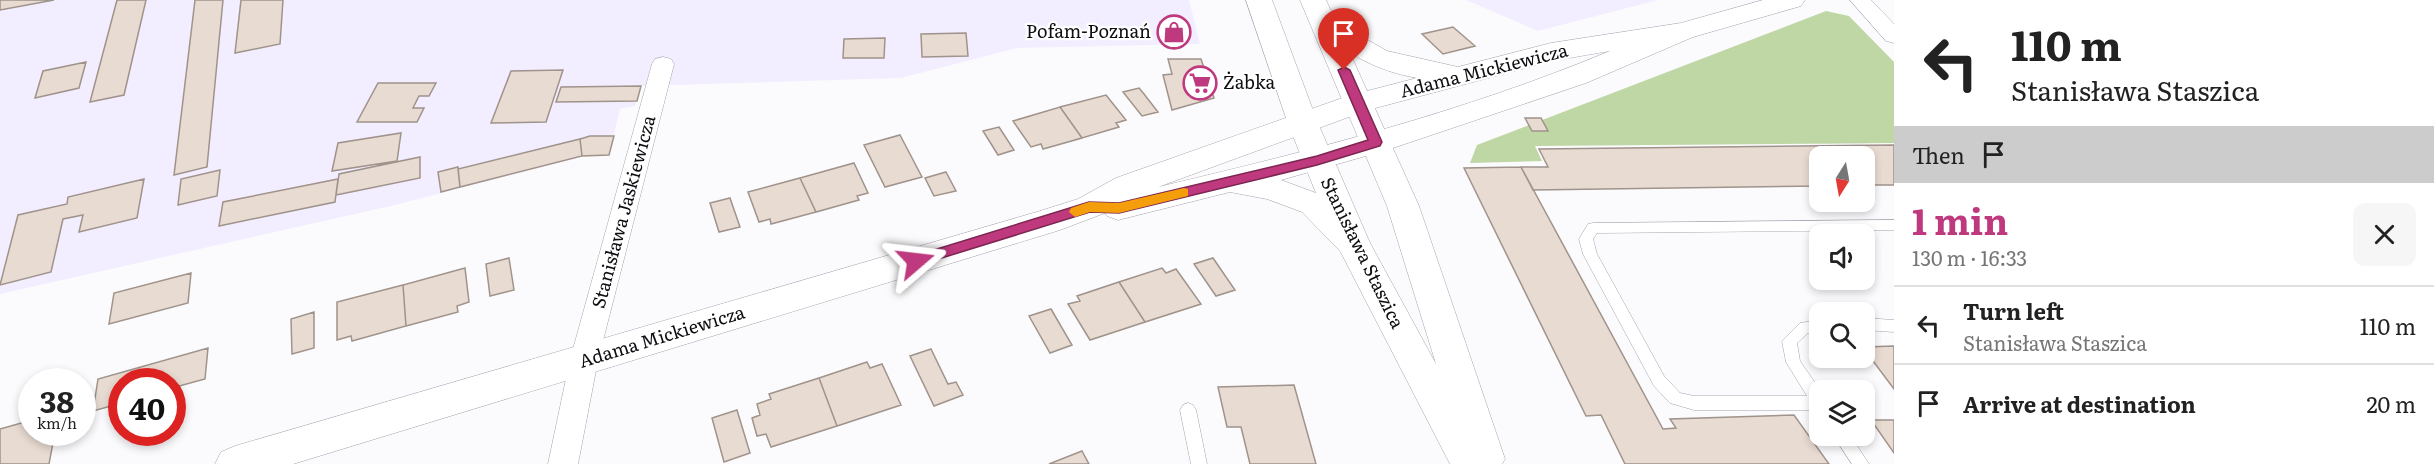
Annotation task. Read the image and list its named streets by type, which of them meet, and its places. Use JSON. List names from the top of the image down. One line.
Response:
{"streets":{"street":["Adama Mickiewicza","Stanisława Jaskiewicza","Stanisława Staszica"]},"crossings":[["Adama Mickiewicza","Stanisława Jaskiewicza"],["Adama Mickiewicza","Stanisława Staszica"]],"places":{"shop":["Pofam-Poznań"],"supermarket":["Żabka"]},"north":"bottom","page":{"turn":["110 m","Stanisława Staszica"],"then":"Then","heading":["1 min","130 m · 16:33"],"list":[{"name":"Turn left","note":"Stanisława Staszica","value":"110 m"},{"name":"Arrive at destination","value":"20 m"}],"speed":"38 km/h","limit":"40"}}
